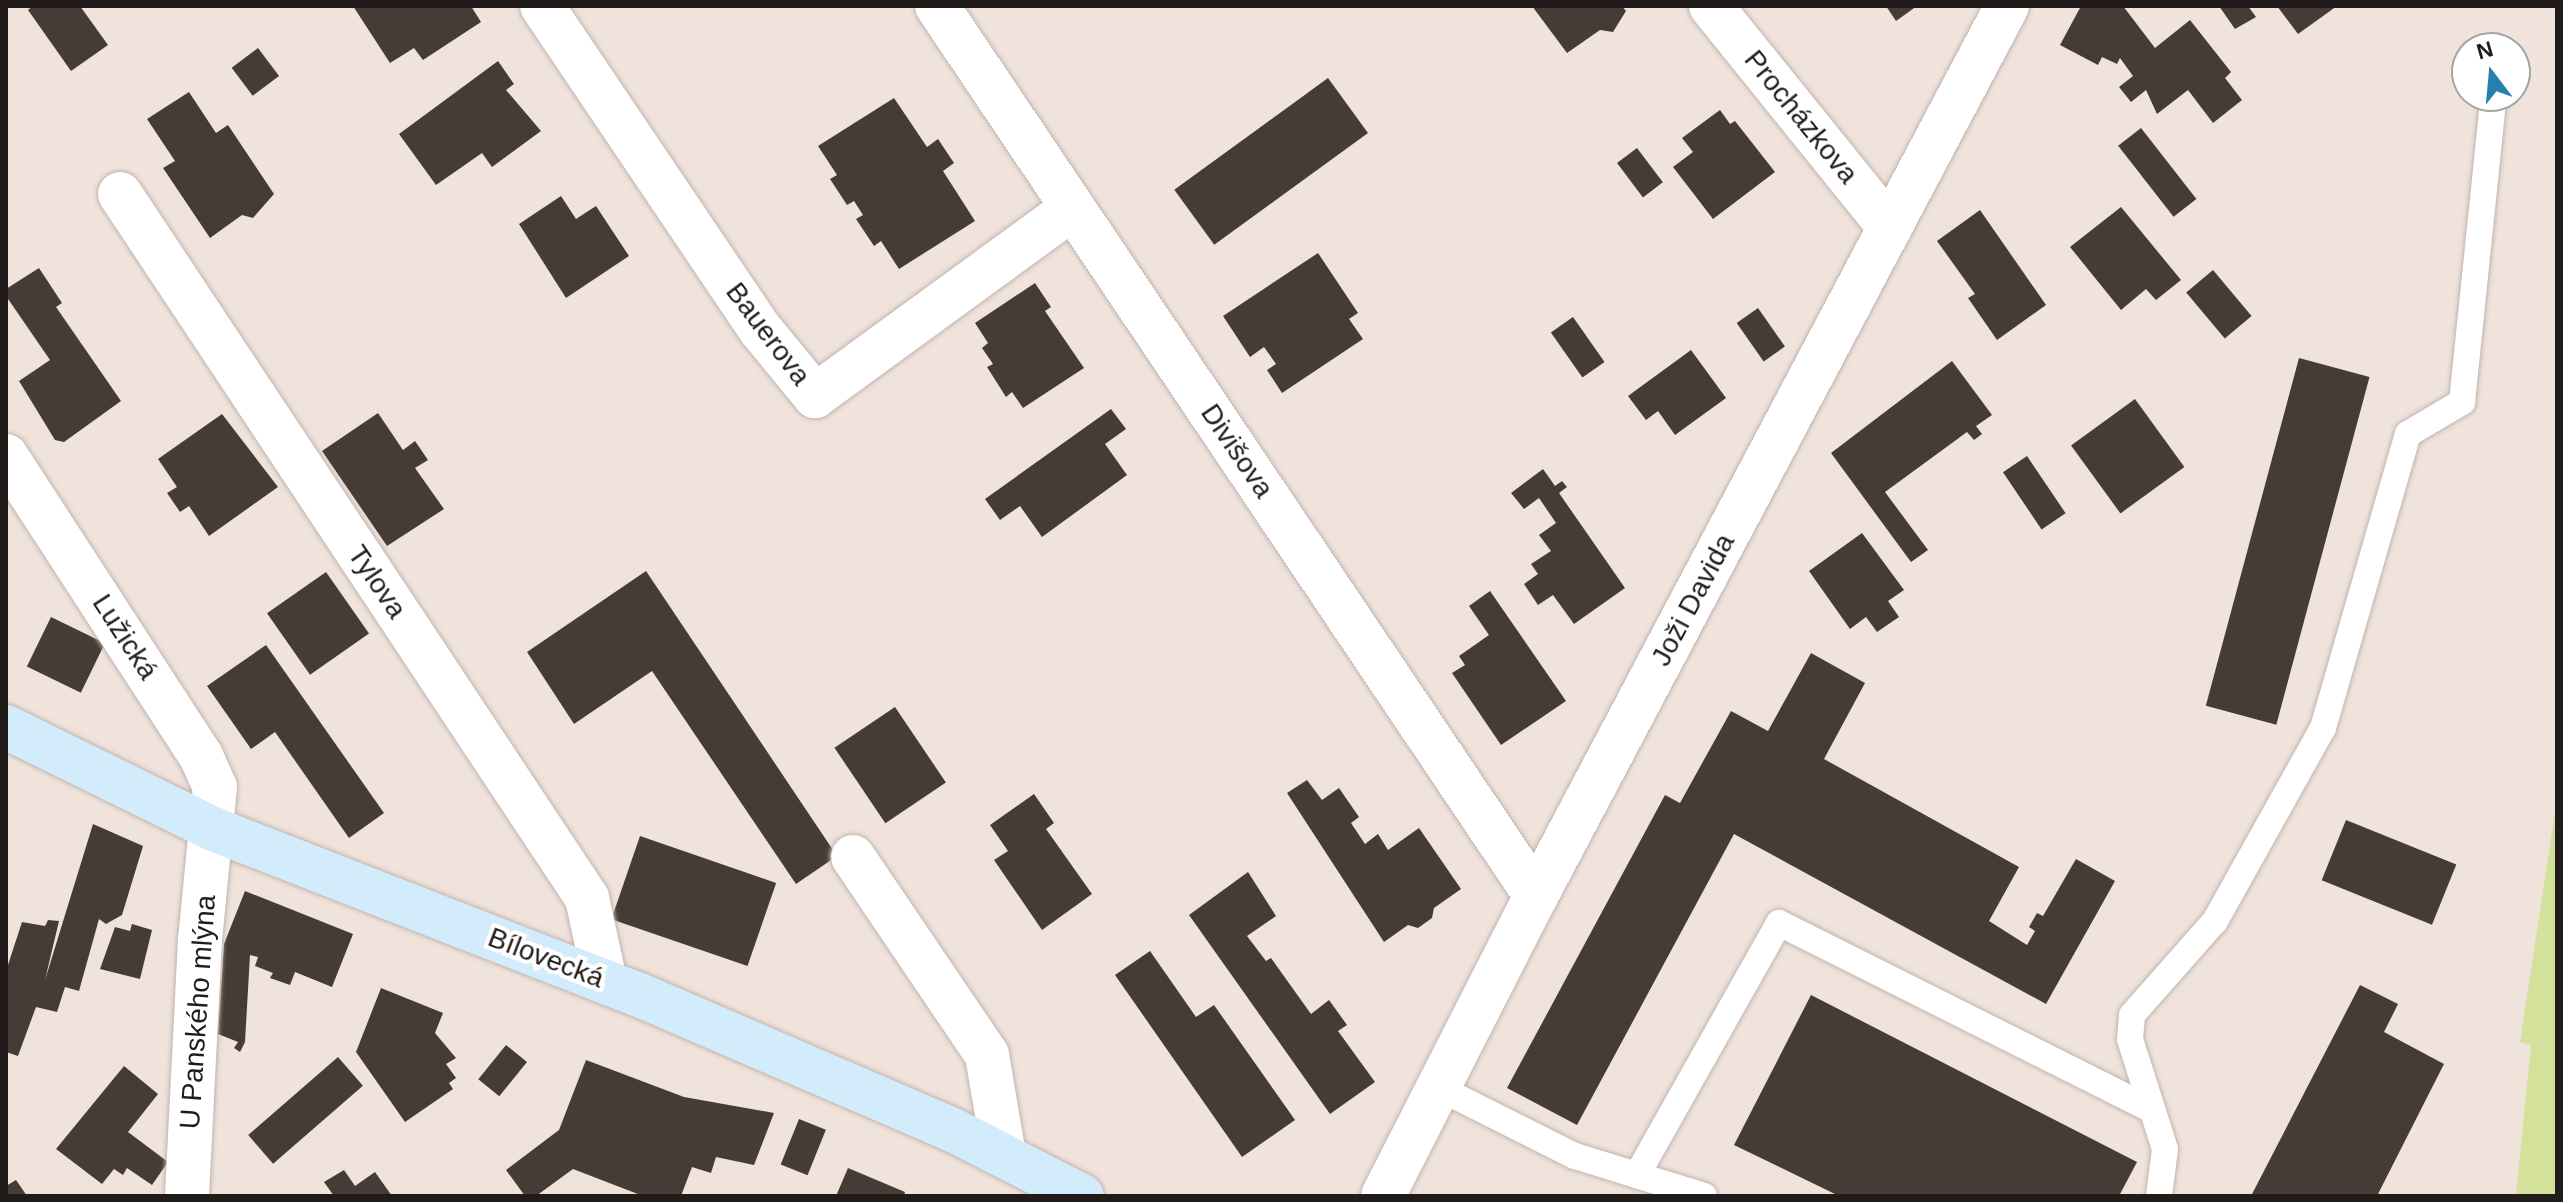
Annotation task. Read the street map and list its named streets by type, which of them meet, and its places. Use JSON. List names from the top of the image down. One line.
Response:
{"streets":{"main road":["Bílovecká"],"street":["Procházkova","Bauerova","Divišova","Tylova","Joži Davida","Lužická","U Panského mlýna"]},"crossings":[["Procházkova","Joži Davida"],["Bauerova","Divišova"],["Divišova","Joži Davida"],["Tylova","Bílovecká"],["Lužická","Bílovecká"],["Lužická","U Panského mlýna"],["Bílovecká","U Panského mlýna"]],"north":"top"}
